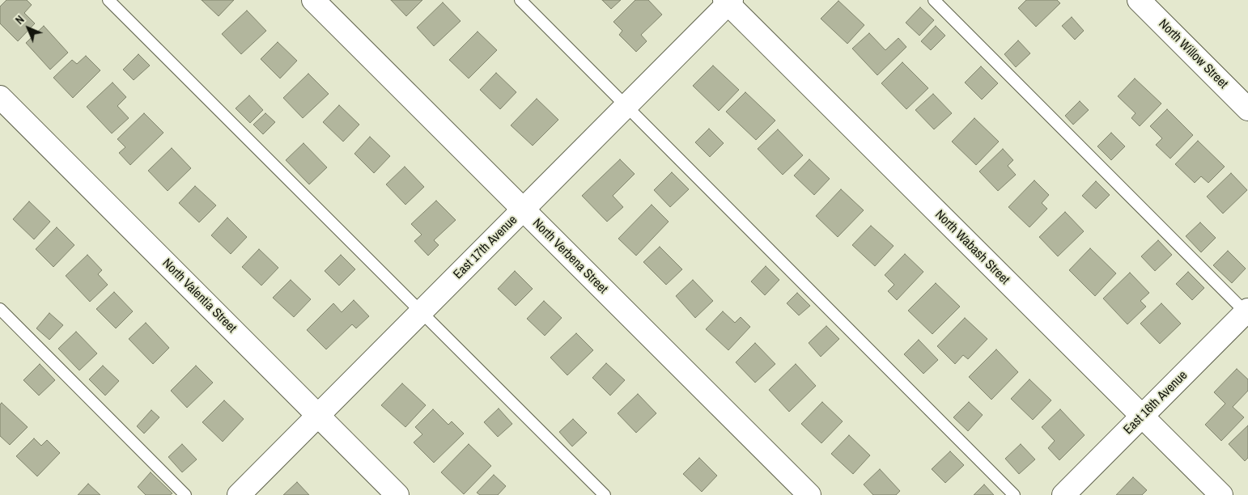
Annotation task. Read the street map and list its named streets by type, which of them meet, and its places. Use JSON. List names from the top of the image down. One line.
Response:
{"streets":{"street":["North Willow Street","East 17th Avenue","North Wabash Street","North Verbena Street","North Valentia Street","East 16th Avenue"]},"crossings":[["East 17th Avenue","North Wabash Street"],["East 17th Avenue","North Verbena Street"],["East 17th Avenue","North Valentia Street"],["North Wabash Street","East 16th Avenue"]],"north":"top left"}
